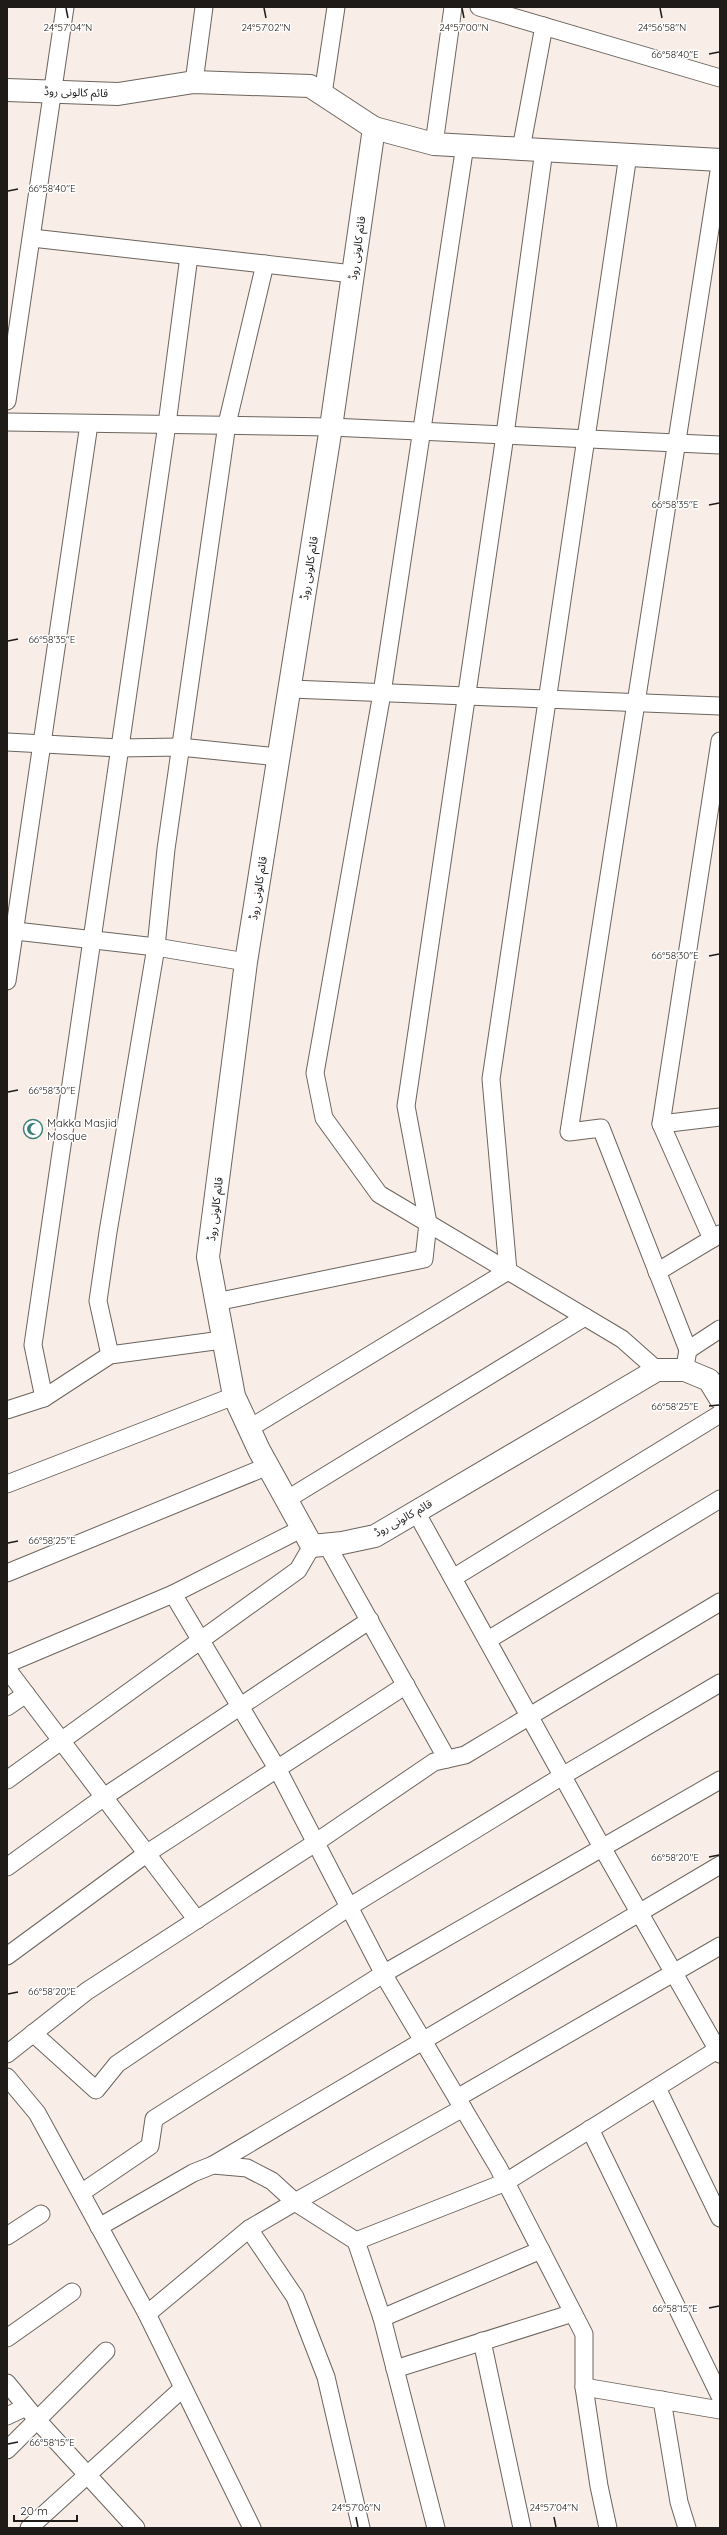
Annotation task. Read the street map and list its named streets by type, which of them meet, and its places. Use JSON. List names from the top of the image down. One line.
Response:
{"streets":{"street":["قائم کالونی روڈ"]},"places":{"mosque":["Makka Masjid Mosque"]},"scale_bar":"20 m","coordinates":["24°57'04\"N","24°57'02\"N","24°57'00\"N","24°56'58\"N","66°58'40\"E","66°58'35\"E","66°58'30\"E","66°58'25\"E","66°58'20\"E","66°58'15\"E","24°57'06\"N"]}
